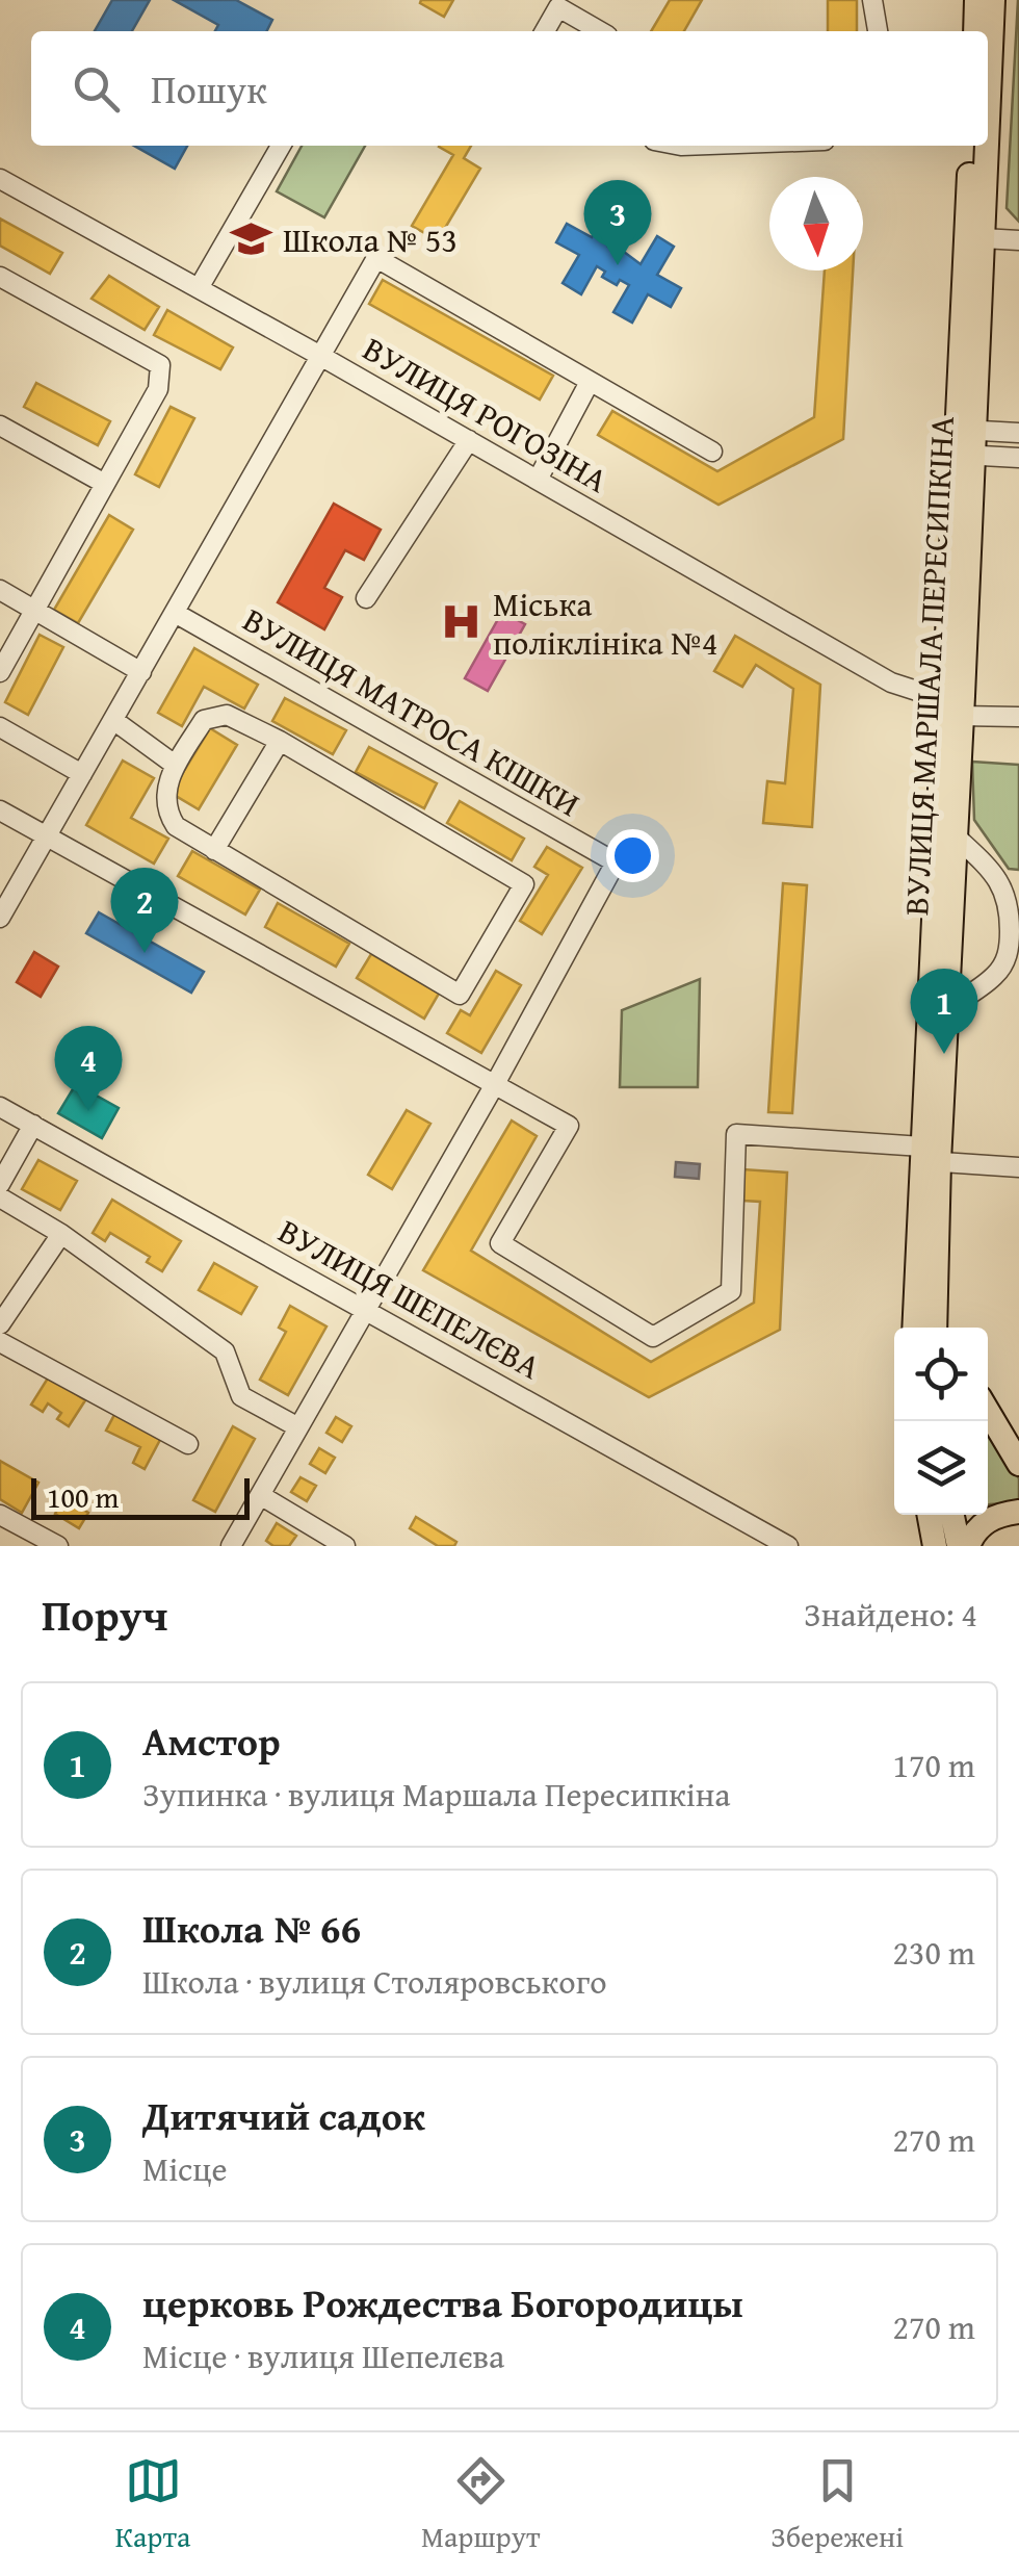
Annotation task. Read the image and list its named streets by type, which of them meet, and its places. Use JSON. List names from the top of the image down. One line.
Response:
{"streets":{"main road":["ВУЛИЦЯ МАРШАЛА ПЕРЕСИПКІНА"],"street":["ВУЛИЦЯ РОГОЗІНА","ВУЛИЦЯ МАТРОСА КІШКИ","ВУЛИЦЯ ШЕПЕЛЄВА"]},"crossings":[["ВУЛИЦЯ РОГОЗІНА","ВУЛИЦЯ МАРШАЛА ПЕРЕСИПКІНА"]],"places":{"school or university":["Школа № 53"],"hospital":["Міська поліклініка №4"]},"scale_bar":"100 m","north":"bottom","page":{"search":"Пошук","pins":["3","2","1","4"],"scale":"100 m","heading":["Поруч","Знайдено: 4"],"list":[{"mark":"1","name":"Амстор","note":"Зупинка · вулиця Маршала Пересипкіна","value":"170 m"},{"mark":"2","name":"Школа № 66","note":"Школа · вулиця Столяровського","value":"230 m"},{"mark":"3","name":"Дитячий садок","note":"Місце","value":"270 m"},{"mark":"4","name":"церковь Рождества Богородицы","note":"Місце · вулиця Шепелєва","value":"270 m"}],"nav":["Карта","Маршрут","Збережені"]}}
